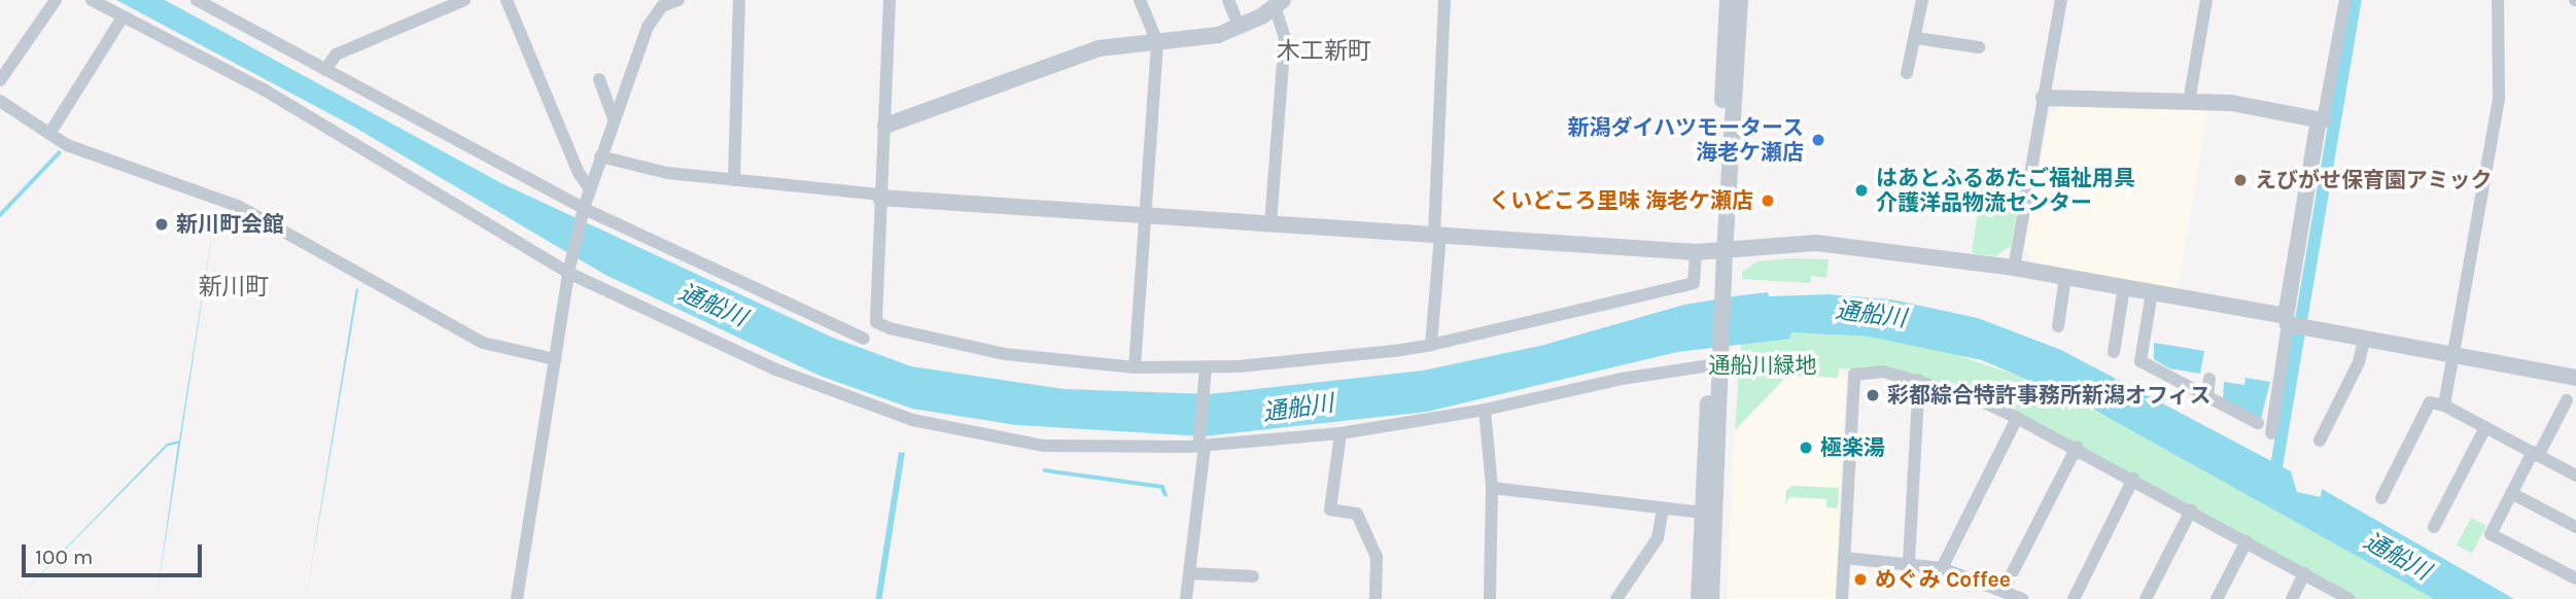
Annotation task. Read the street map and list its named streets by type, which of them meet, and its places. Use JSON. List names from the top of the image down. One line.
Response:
{"districts":["木工新町","新川町"],"water":["通船川"],"parks":["通船川緑地"],"places":["新潟ダイハツモータース 海老ケ瀬店","えびがせ保育園アミック","はあとふるあたご福祉用具 介護洋品物流センター","くいどころ里味 海老ケ瀬店","新川町会館","彩都綜合特許事務所新潟オフィス","極楽湯","めぐみ Coffee"],"scale_bar":"100 m"}
